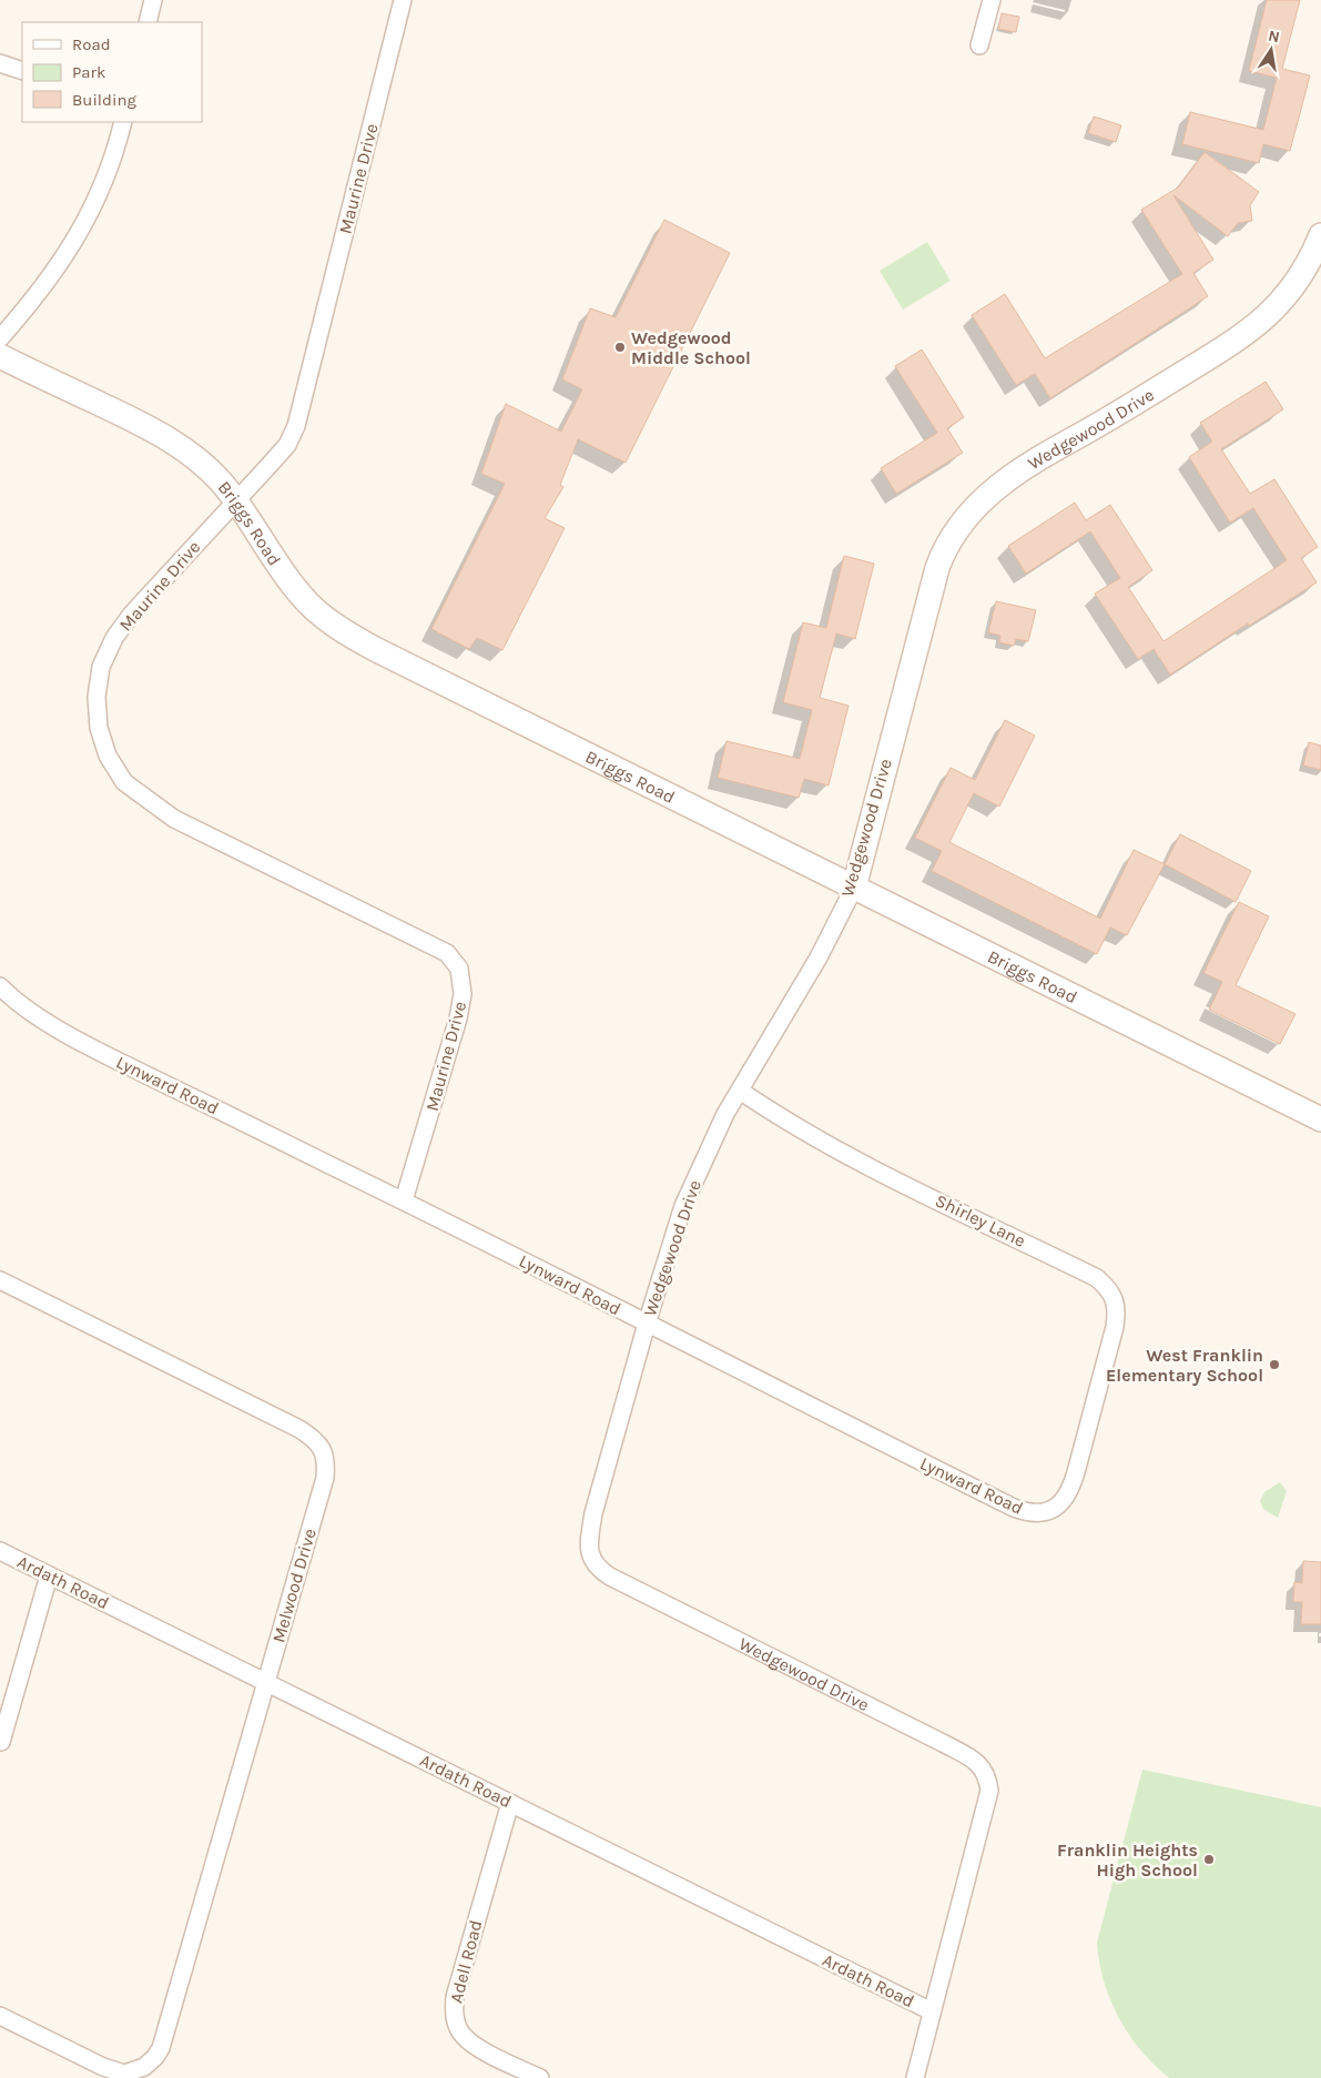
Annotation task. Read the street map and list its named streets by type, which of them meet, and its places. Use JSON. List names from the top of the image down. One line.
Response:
{"streets":{"street":["Maurine Drive","Wedgewood Drive","Briggs Road","Lynward Road","Shirley Lane","Ardath Road","Melwood Drive","Adell Road"]},"crossings":[["Maurine Drive","Briggs Road"],["Maurine Drive","Lynward Road"],["Wedgewood Drive","Briggs Road"],["Wedgewood Drive","Lynward Road"],["Wedgewood Drive","Shirley Lane"],["Wedgewood Drive","Ardath Road"],["Lynward Road","Shirley Lane"],["Ardath Road","Melwood Drive"],["Ardath Road","Adell Road"]],"places":["Wedgewood Middle School","West Franklin Elementary School","Franklin Heights High School"],"legend":["Road","Park","Building"],"north":"top"}
